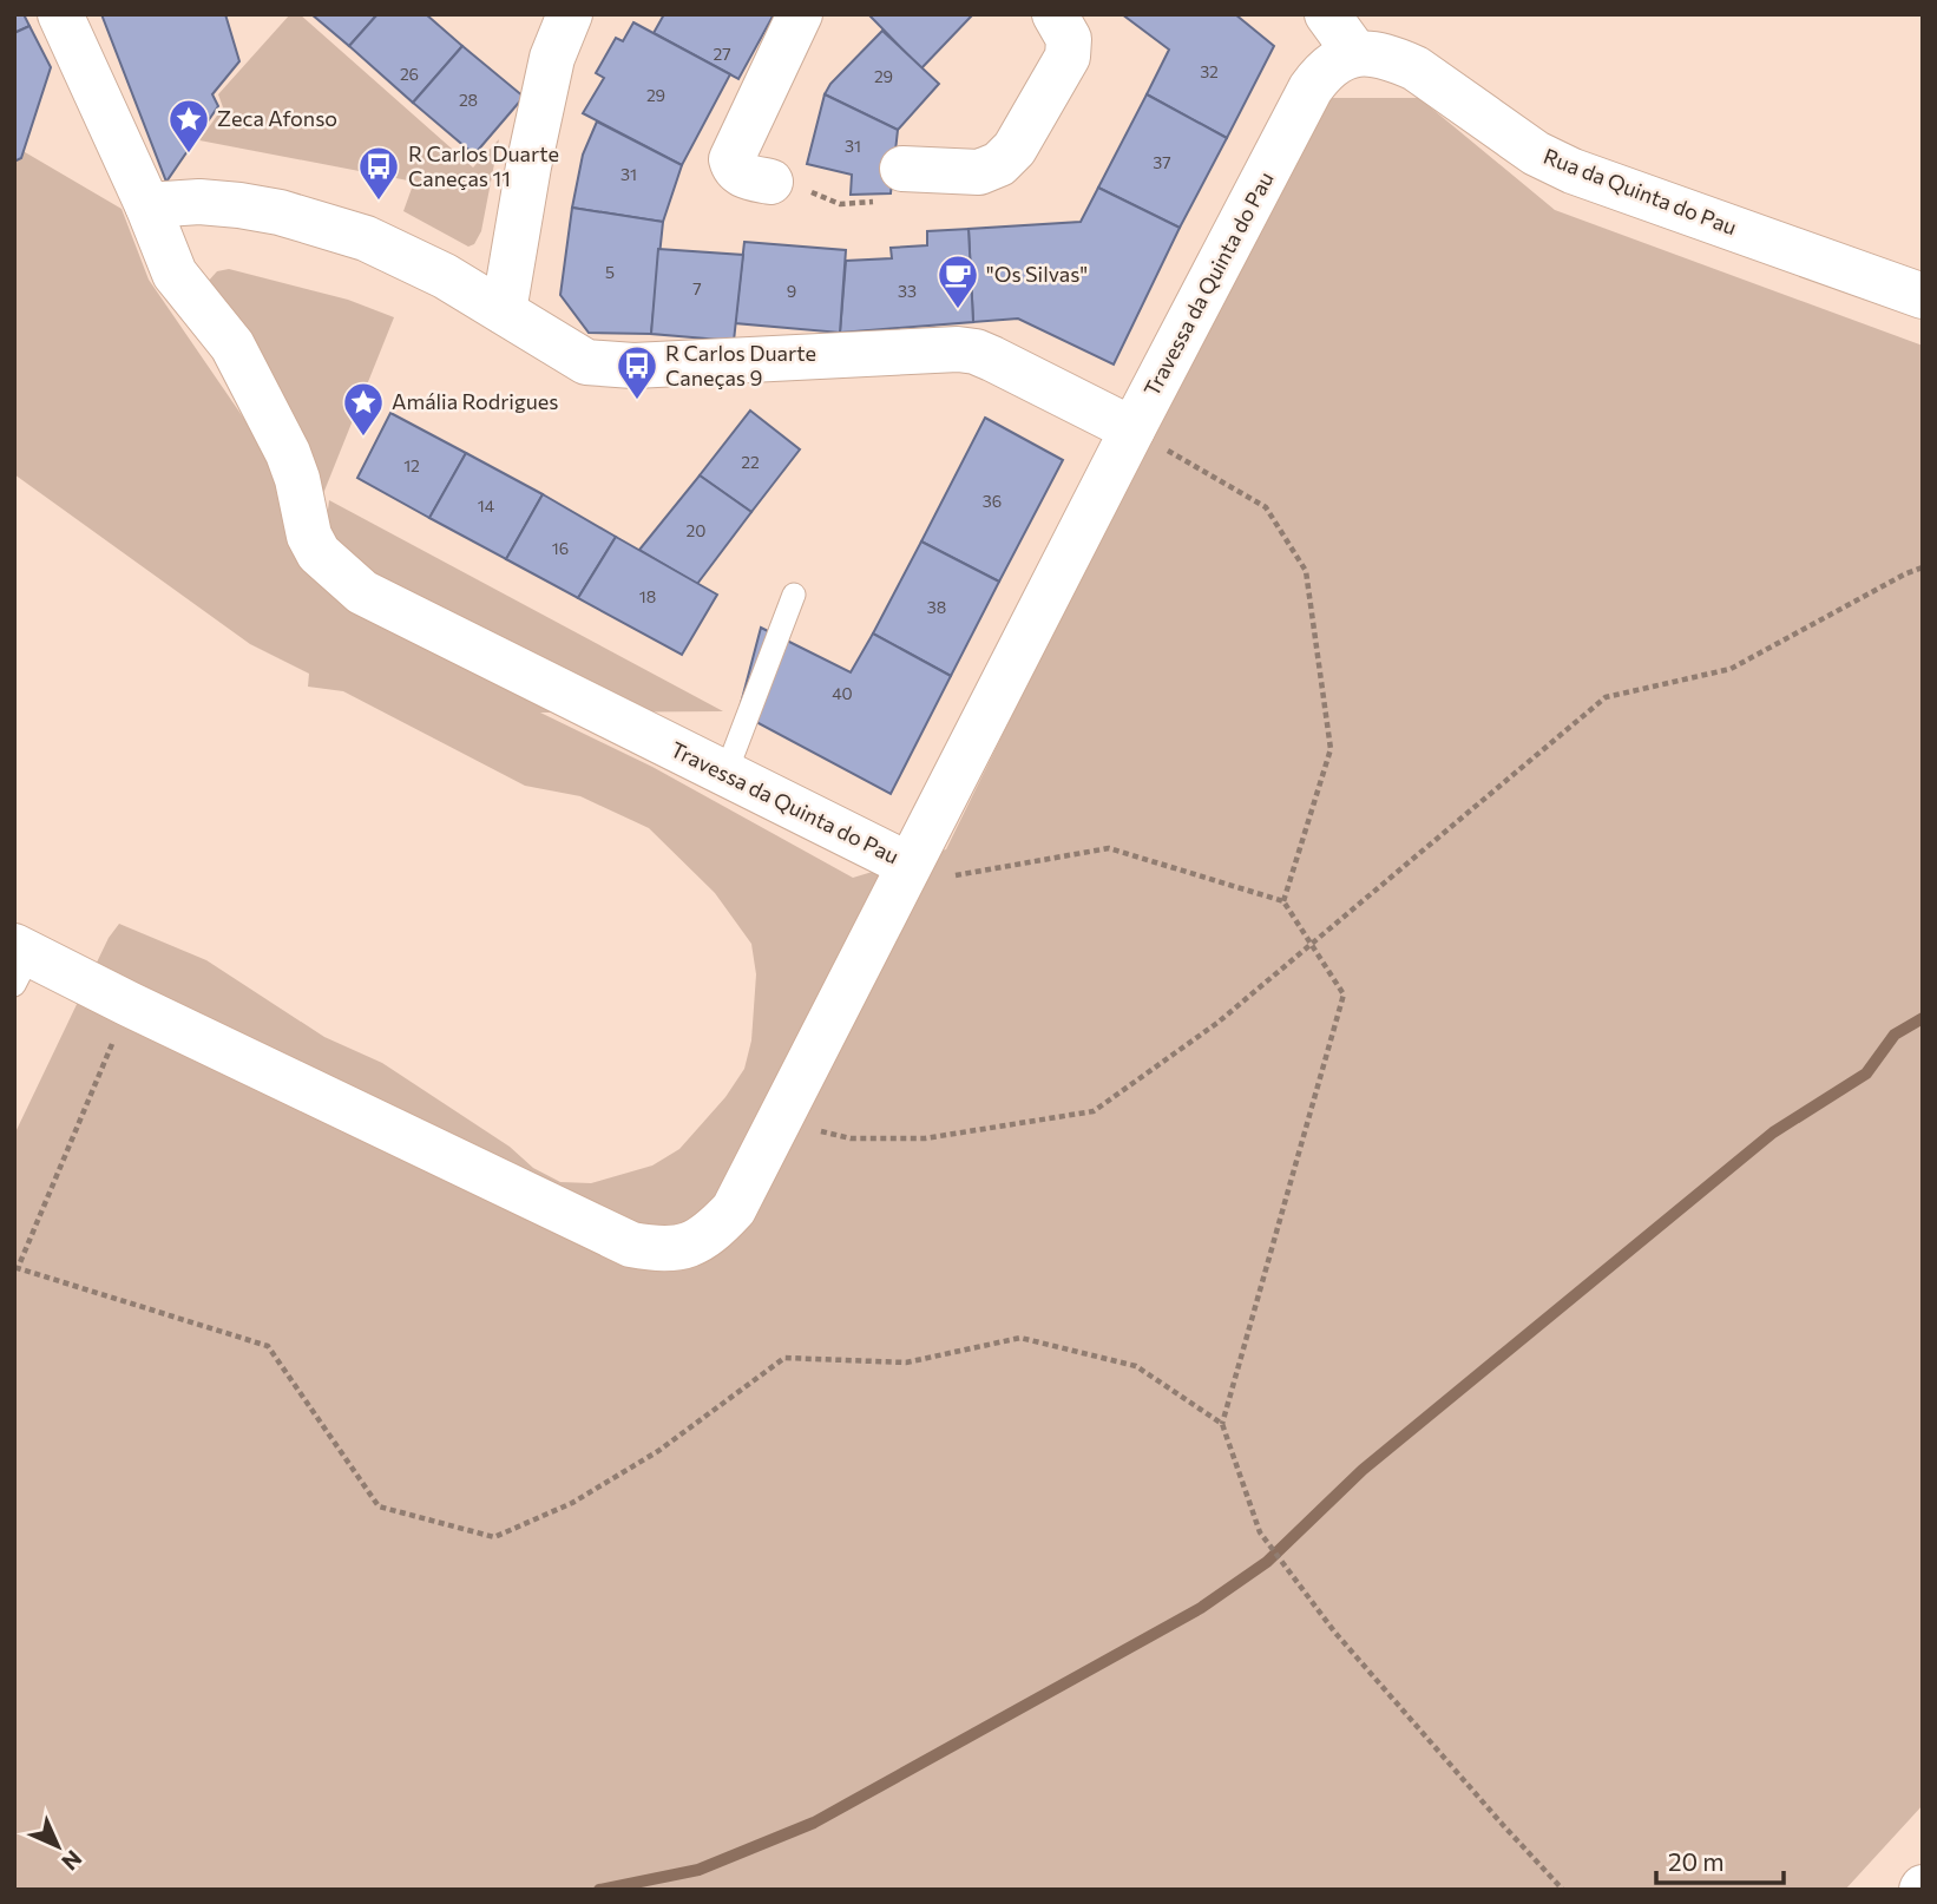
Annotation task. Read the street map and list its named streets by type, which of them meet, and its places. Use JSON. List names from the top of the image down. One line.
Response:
{"streets":{"street":["Rua da Quinta do Pau","Travessa da Quinta do Pau"]},"crossings":[["Rua da Quinta do Pau","Travessa da Quinta do Pau"]],"places":{"place":["Zeca Afonso","Amália Rodrigues"],"bus stop":["R Carlos Duarte Caneças 11","R Carlos Duarte Caneças 9"],"cafe":["\"Os Silvas\""]},"house_numbers":["27","32","26","29","29","28","31","37","31","5","7","9","33","22","12","36","14","20","16","18","38","40"],"scale_bar":"20 m","north":"bottom right"}
